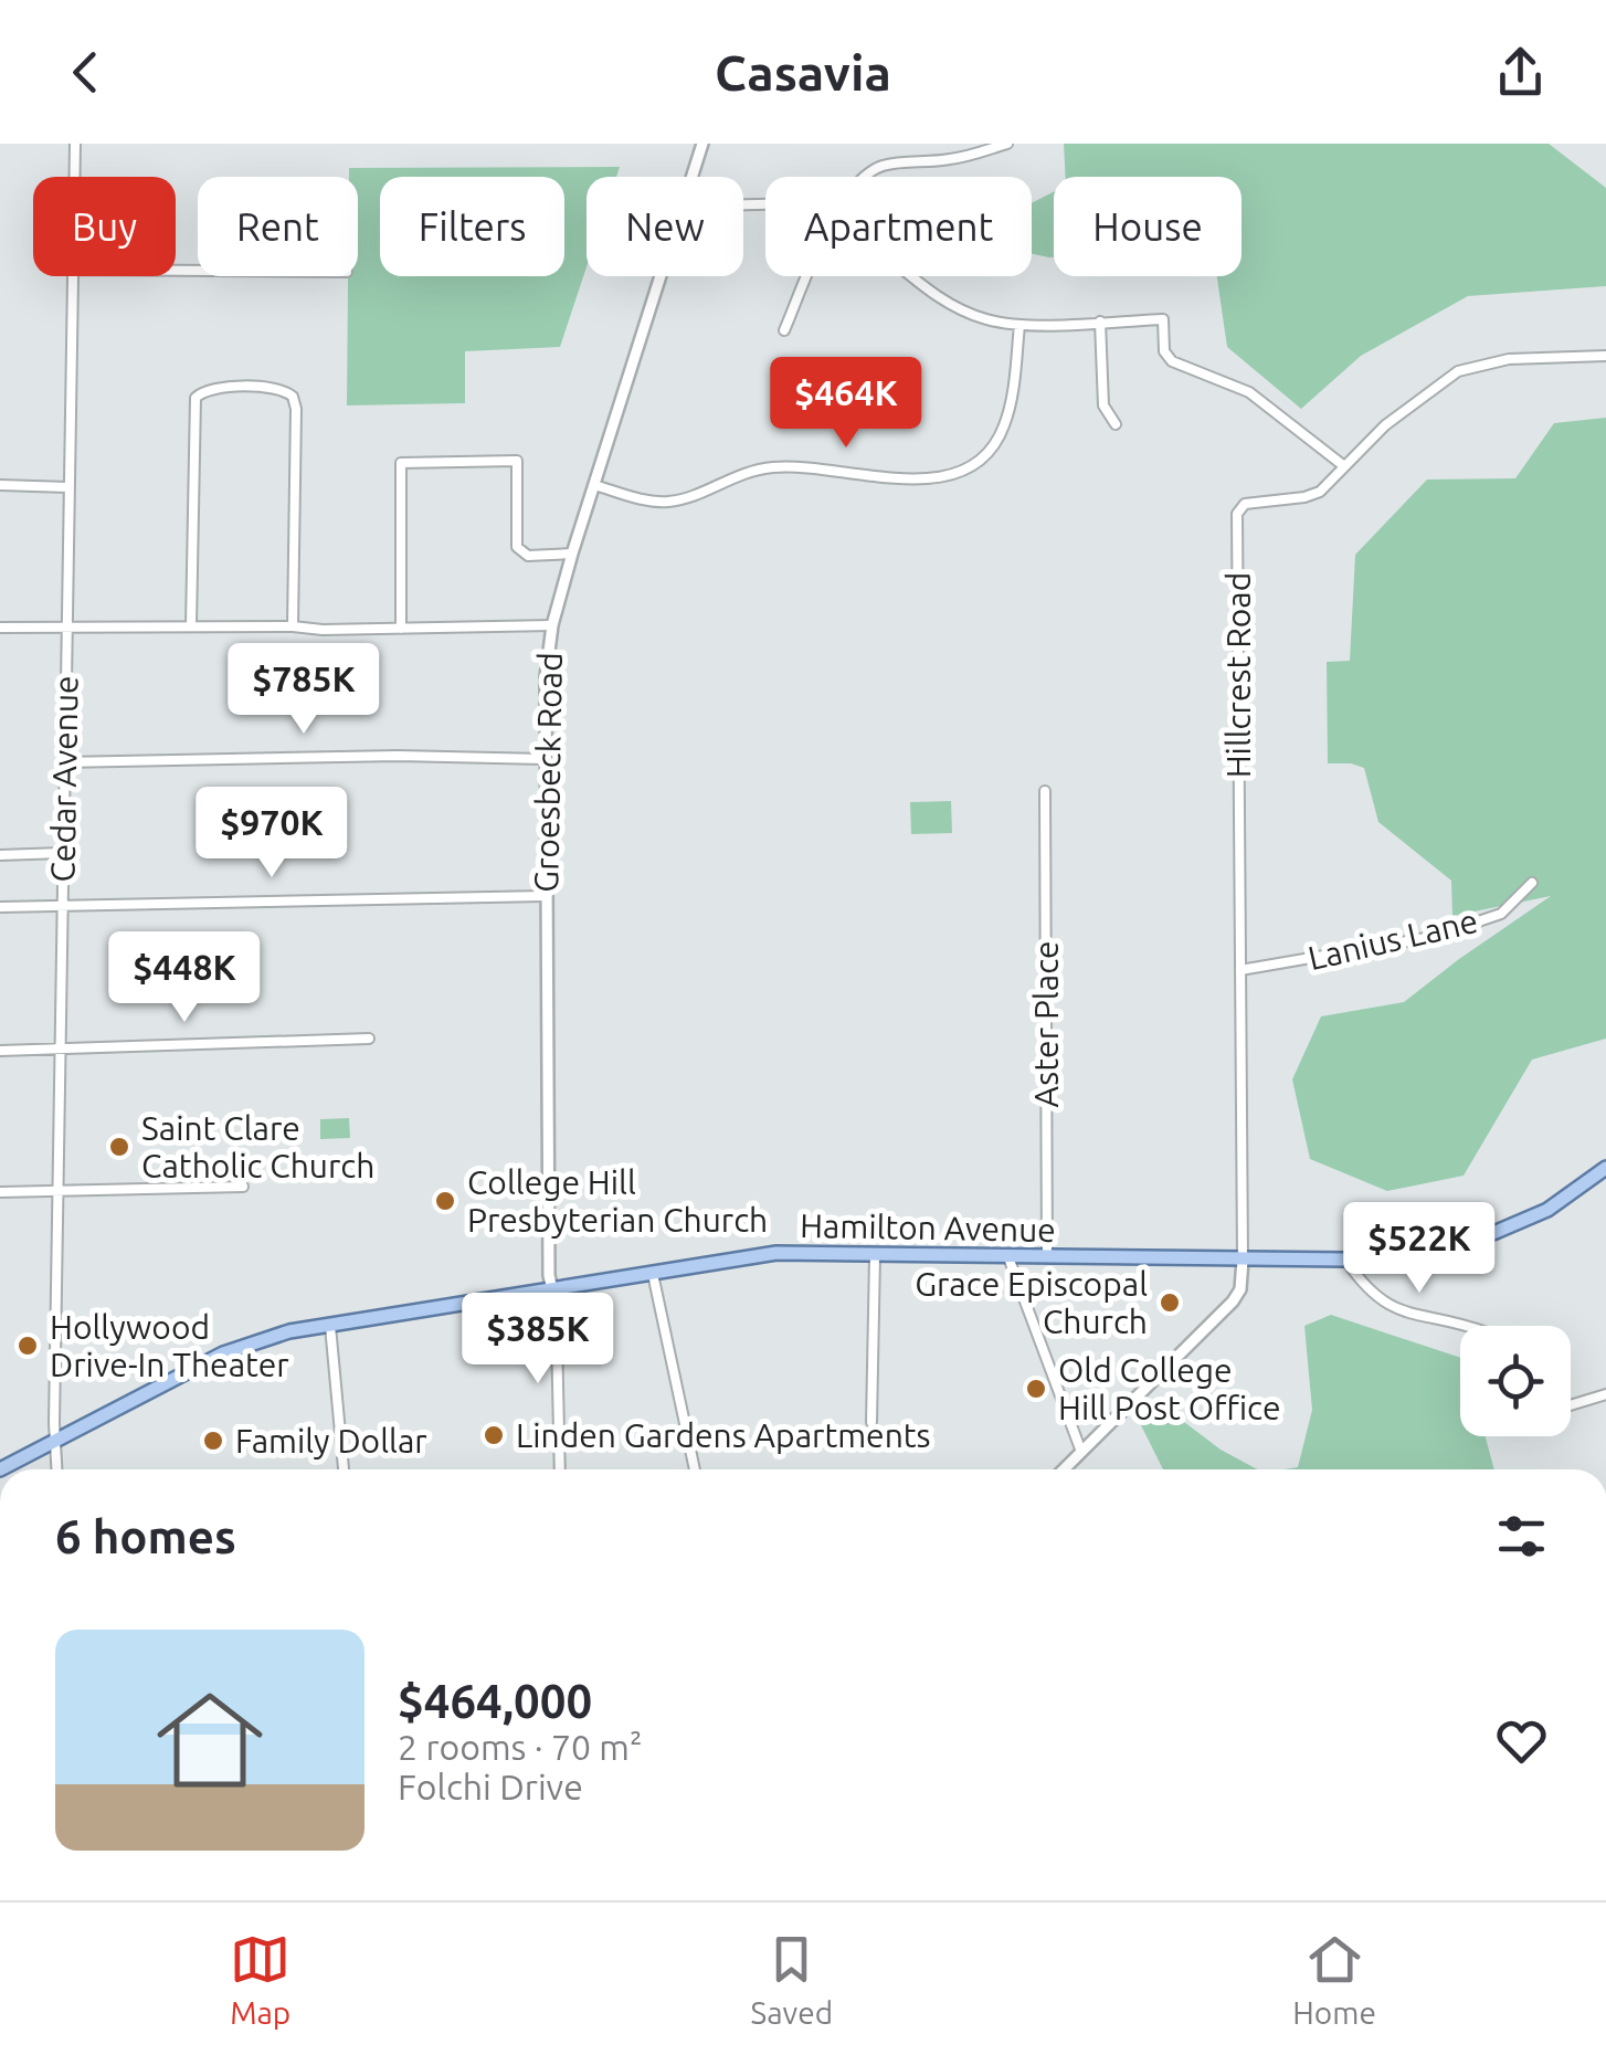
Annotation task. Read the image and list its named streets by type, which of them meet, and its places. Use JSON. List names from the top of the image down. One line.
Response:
{"streets":{"main road":["Hamilton Avenue"],"street":["Hillcrest Road","Groesbeck Road","Cedar Avenue","Lanius Lane","Aster Place"]},"crossings":[["Hillcrest Road","Lanius Lane"],["Hillcrest Road","Hamilton Avenue"],["Groesbeck Road","Hamilton Avenue"],["Cedar Avenue","Hamilton Avenue"],["Aster Place","Hamilton Avenue"]],"places":["Saint Clare Catholic Church","College Hill Presbyterian Church","Grace Episcopal Church","Hollywood Drive-In Theater","Old College Hill Post Office","Linden Gardens Apartments","Family Dollar"],"page":{"header":"Casavia","chip":["Buy","Rent","Filters","New","Apartment","House"],"price":["$464K","$785K","$970K","$448K","$522K","$385K"],"heading":"6 homes","list":[{"name":"$464,000","note":"2 rooms · 70 m² · Folchi Drive"}],"tabs":["Map","Saved","Home"]}}
